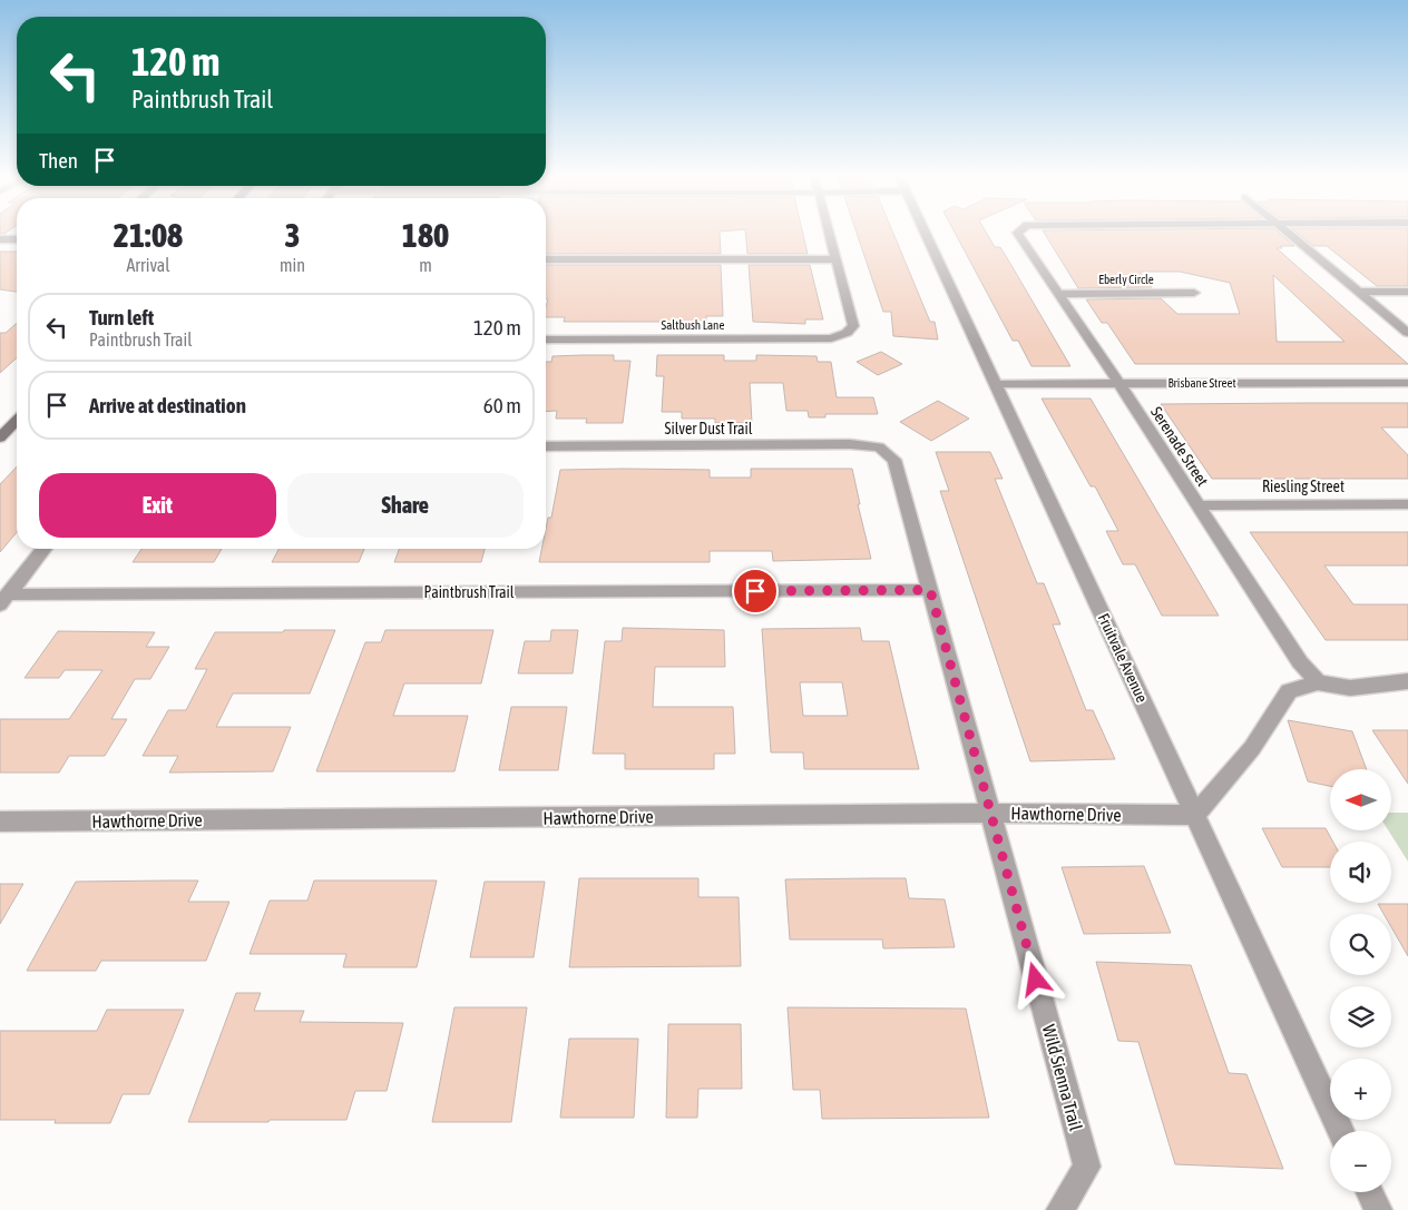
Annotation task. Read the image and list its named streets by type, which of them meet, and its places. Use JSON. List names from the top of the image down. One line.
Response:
{"streets":{"street":["Eberly Circle","Saltbush Lane","Brisbane Street","Silver Dust Trail","Serenade Street","Riesling Street","Paintbrush Trail","Fruitvale Avenue","Hawthorne Drive","Wild Sienna Trail"]},"crossings":[["Eberly Circle","Serenade Street"],["Brisbane Street","Serenade Street"],["Brisbane Street","Fruitvale Avenue"],["Silver Dust Trail","Wild Sienna Trail"],["Serenade Street","Riesling Street"],["Paintbrush Trail","Wild Sienna Trail"],["Fruitvale Avenue","Hawthorne Drive"],["Hawthorne Drive","Wild Sienna Trail"]],"north":"left","page":{"turn":["120 m","Paintbrush Trail"],"then":"Then","eta":["21:08","Arrival","3","min","180","m"],"list":[{"name":"Turn left","note":"Paintbrush Trail","value":"120 m"},{"name":"Arrive at destination","value":"60 m"}],"buttons":["Exit","Share"],"map_buttons":["+","−"]}}
